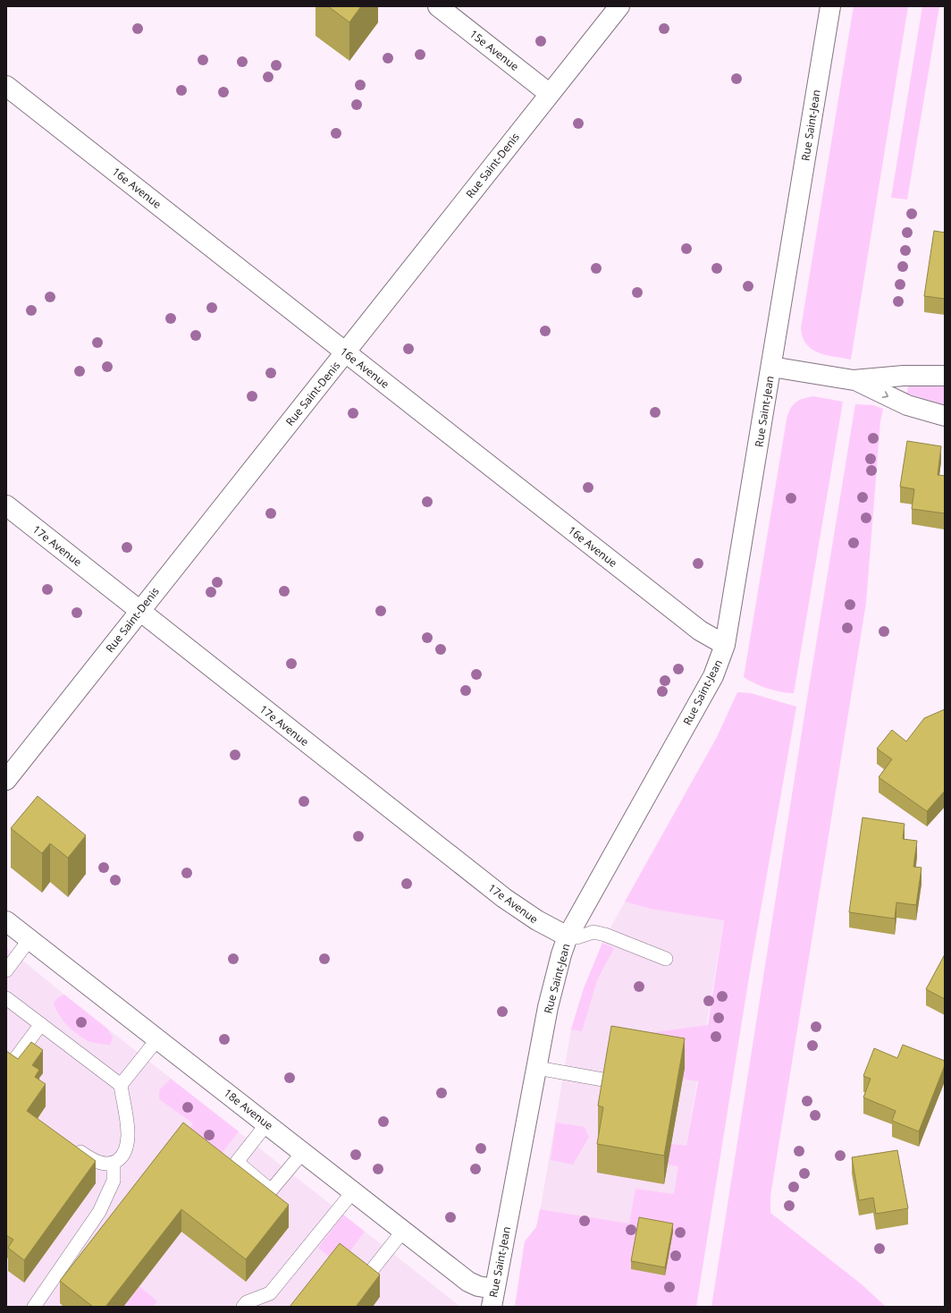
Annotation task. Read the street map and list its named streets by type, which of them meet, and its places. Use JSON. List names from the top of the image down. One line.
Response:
{"streets":{"street":["15e Avenue","Rue Saint-Jean","Rue Saint-Denis","16e Avenue","17e Avenue","18e Avenue"]},"crossings":[["15e Avenue","Rue Saint-Denis"],["Rue Saint-Jean","16e Avenue"],["Rue Saint-Jean","17e Avenue"],["Rue Saint-Jean","18e Avenue"],["Rue Saint-Denis","16e Avenue"],["Rue Saint-Denis","17e Avenue"]]}
